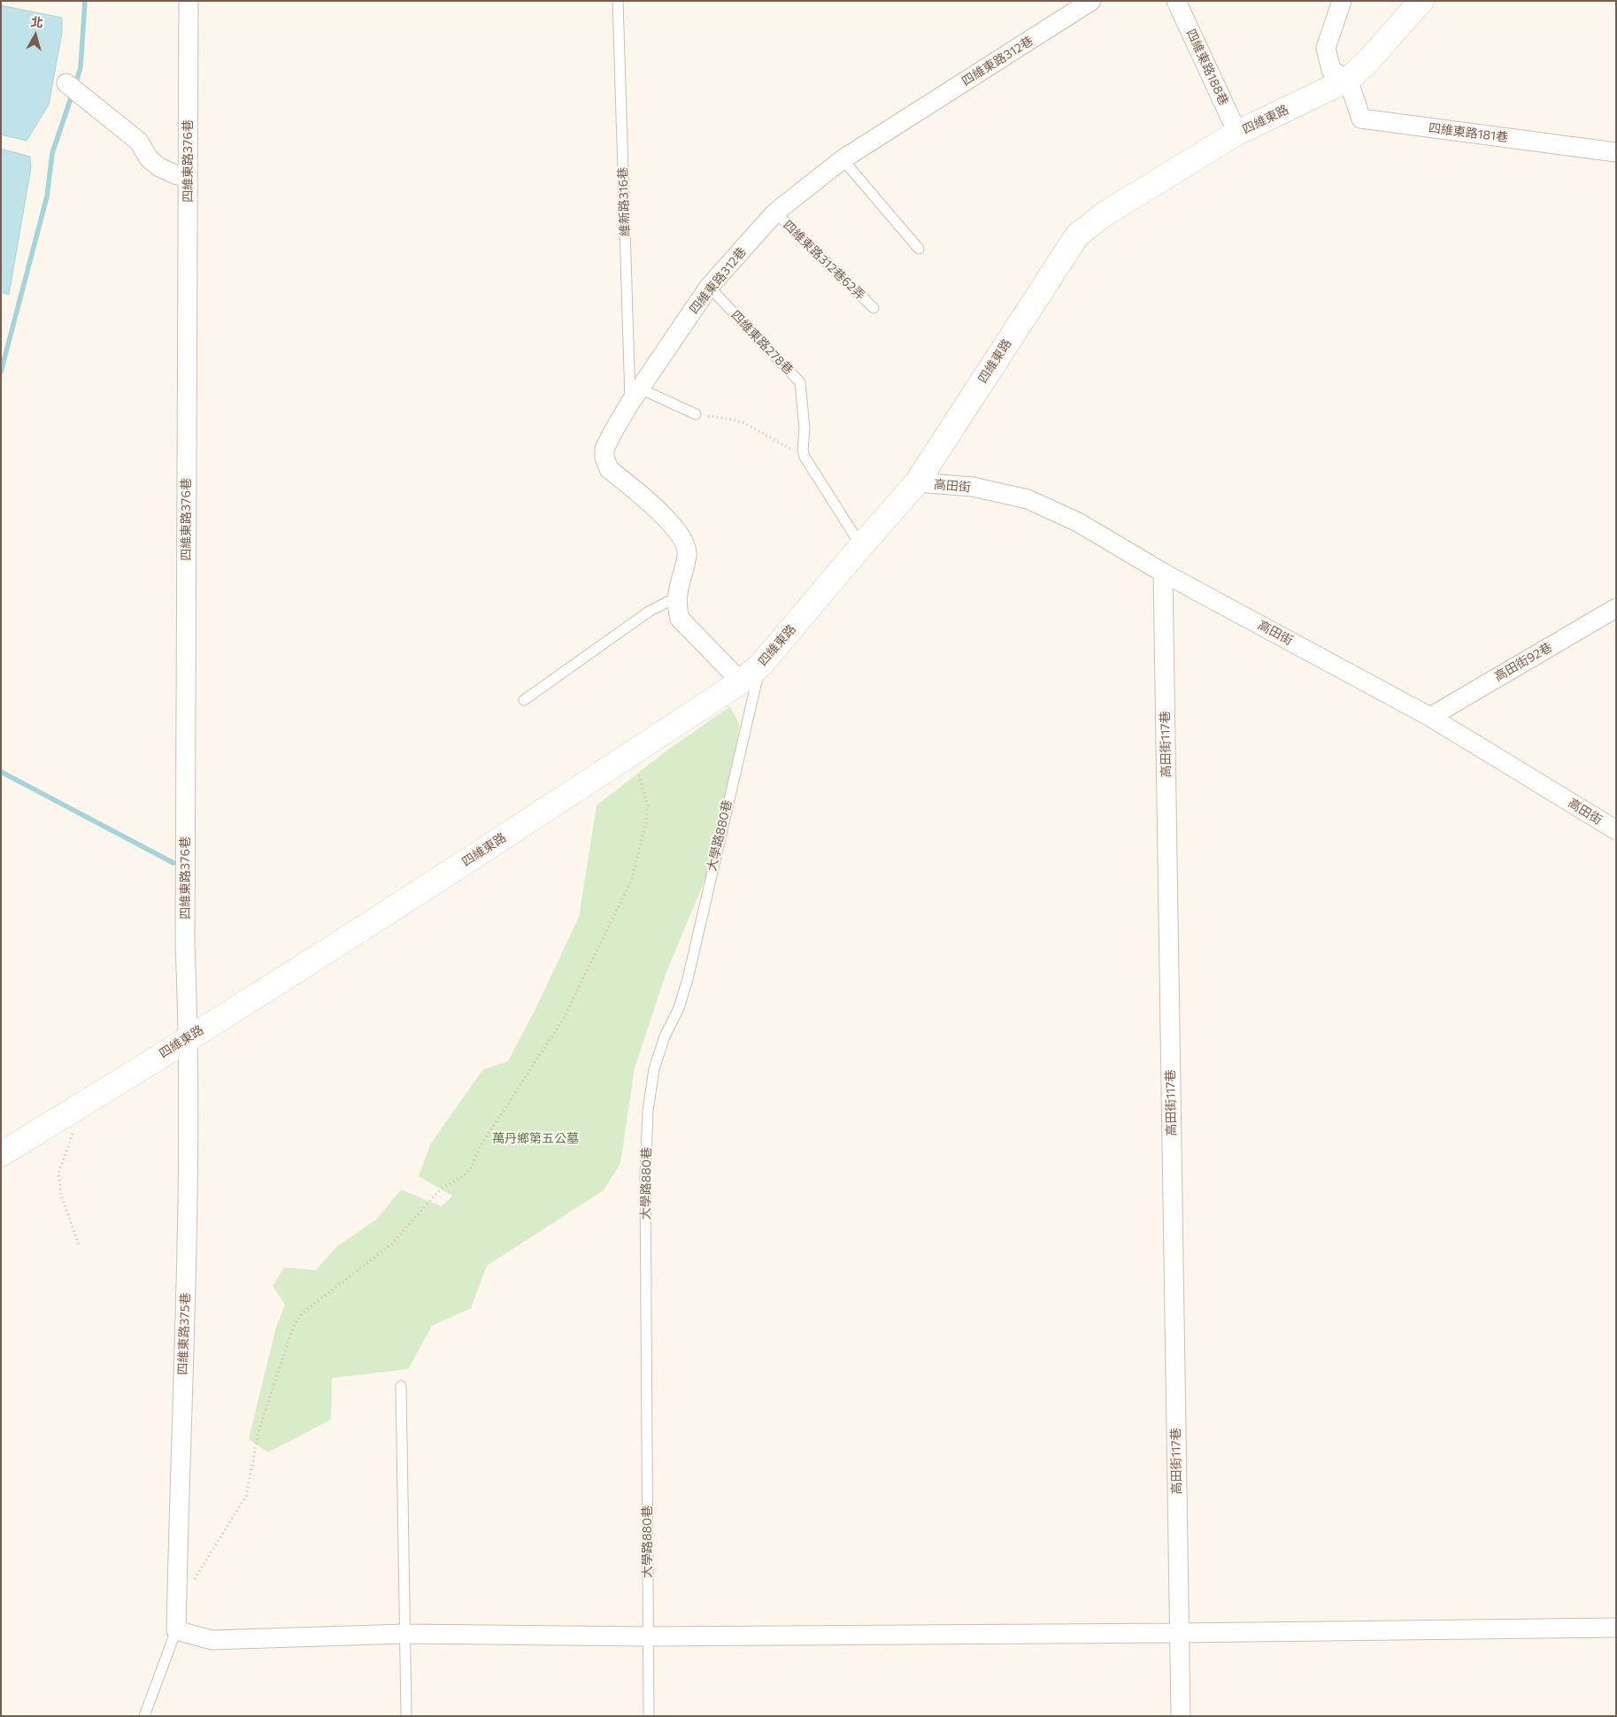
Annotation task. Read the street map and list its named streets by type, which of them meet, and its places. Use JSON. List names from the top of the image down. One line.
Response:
{"streets":{"street":["四維東路312巷","四維東路188巷","四維東路","四維東路181巷","四維東路376巷","高田街","高田街92巷","高田街117巷","四維東路375巷"],"lane":["維新路316巷","四維東路312巷62弄","四維東路278巷","大學路880巷"]},"crossings":[["四維東路312巷","四維東路"],["四維東路312巷","維新路316巷"],["四維東路312巷","四維東路312巷62弄"],["四維東路312巷","四維東路278巷"],["四維東路188巷","四維東路"],["四維東路","四維東路181巷"],["四維東路","四維東路376巷"],["四維東路","高田街"],["四維東路","大學路880巷"],["四維東路","四維東路375巷"],["四維東路376巷","四維東路375巷"],["高田街","高田街92巷"],["高田街","高田街117巷"]],"parks":["萬丹鄉第五公墓"],"north":"top"}
